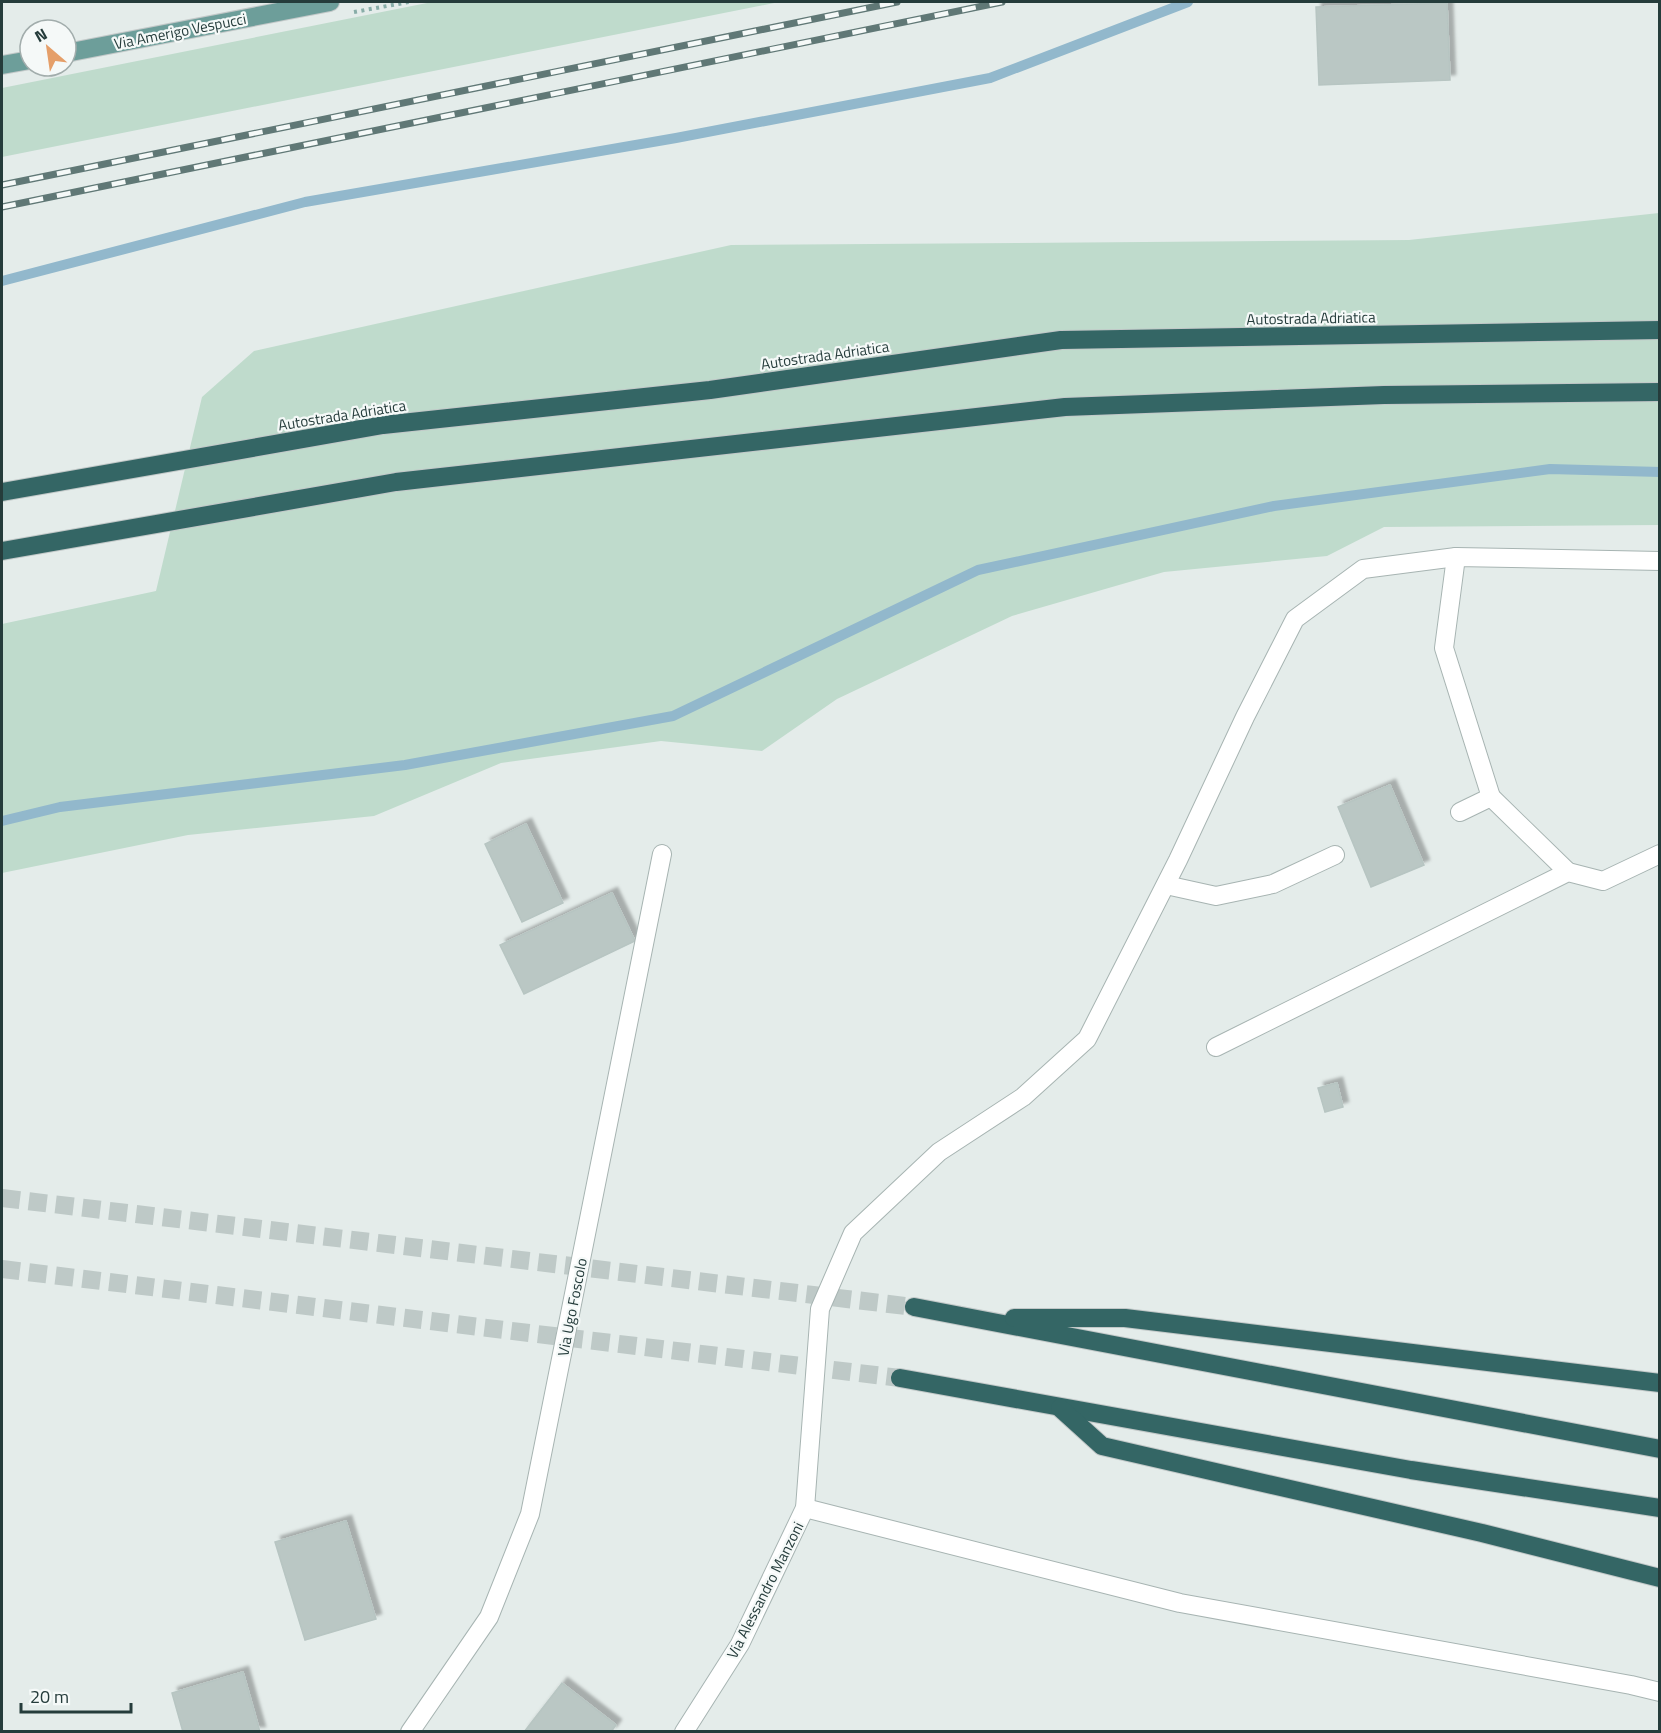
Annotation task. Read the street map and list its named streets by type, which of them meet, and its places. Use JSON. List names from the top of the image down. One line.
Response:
{"streets":{"highway":["Autostrada Adriatica"],"main road":["Via Amerigo Vespucci"],"street":["Via Ugo Foscolo","Via Alessandro Manzoni"]},"scale_bar":"20 m","north":"top left"}
